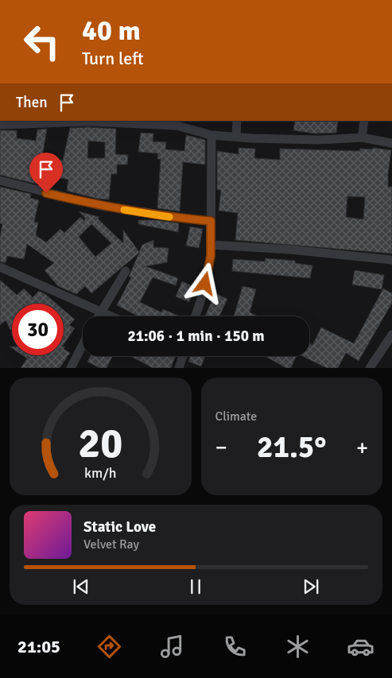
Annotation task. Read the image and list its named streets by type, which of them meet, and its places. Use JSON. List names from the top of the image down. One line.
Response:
{"page":{"turn":["40 m","Turn left"],"then":"Then","limit":"30","trip":"21:06 · 1 min · 150 m","tile":"Climate","heat":["−","21.5°","+"],"song":["Static Love","Velvet Ray"],"tabs":"21:05","gauge":["20","km/h"]}}
